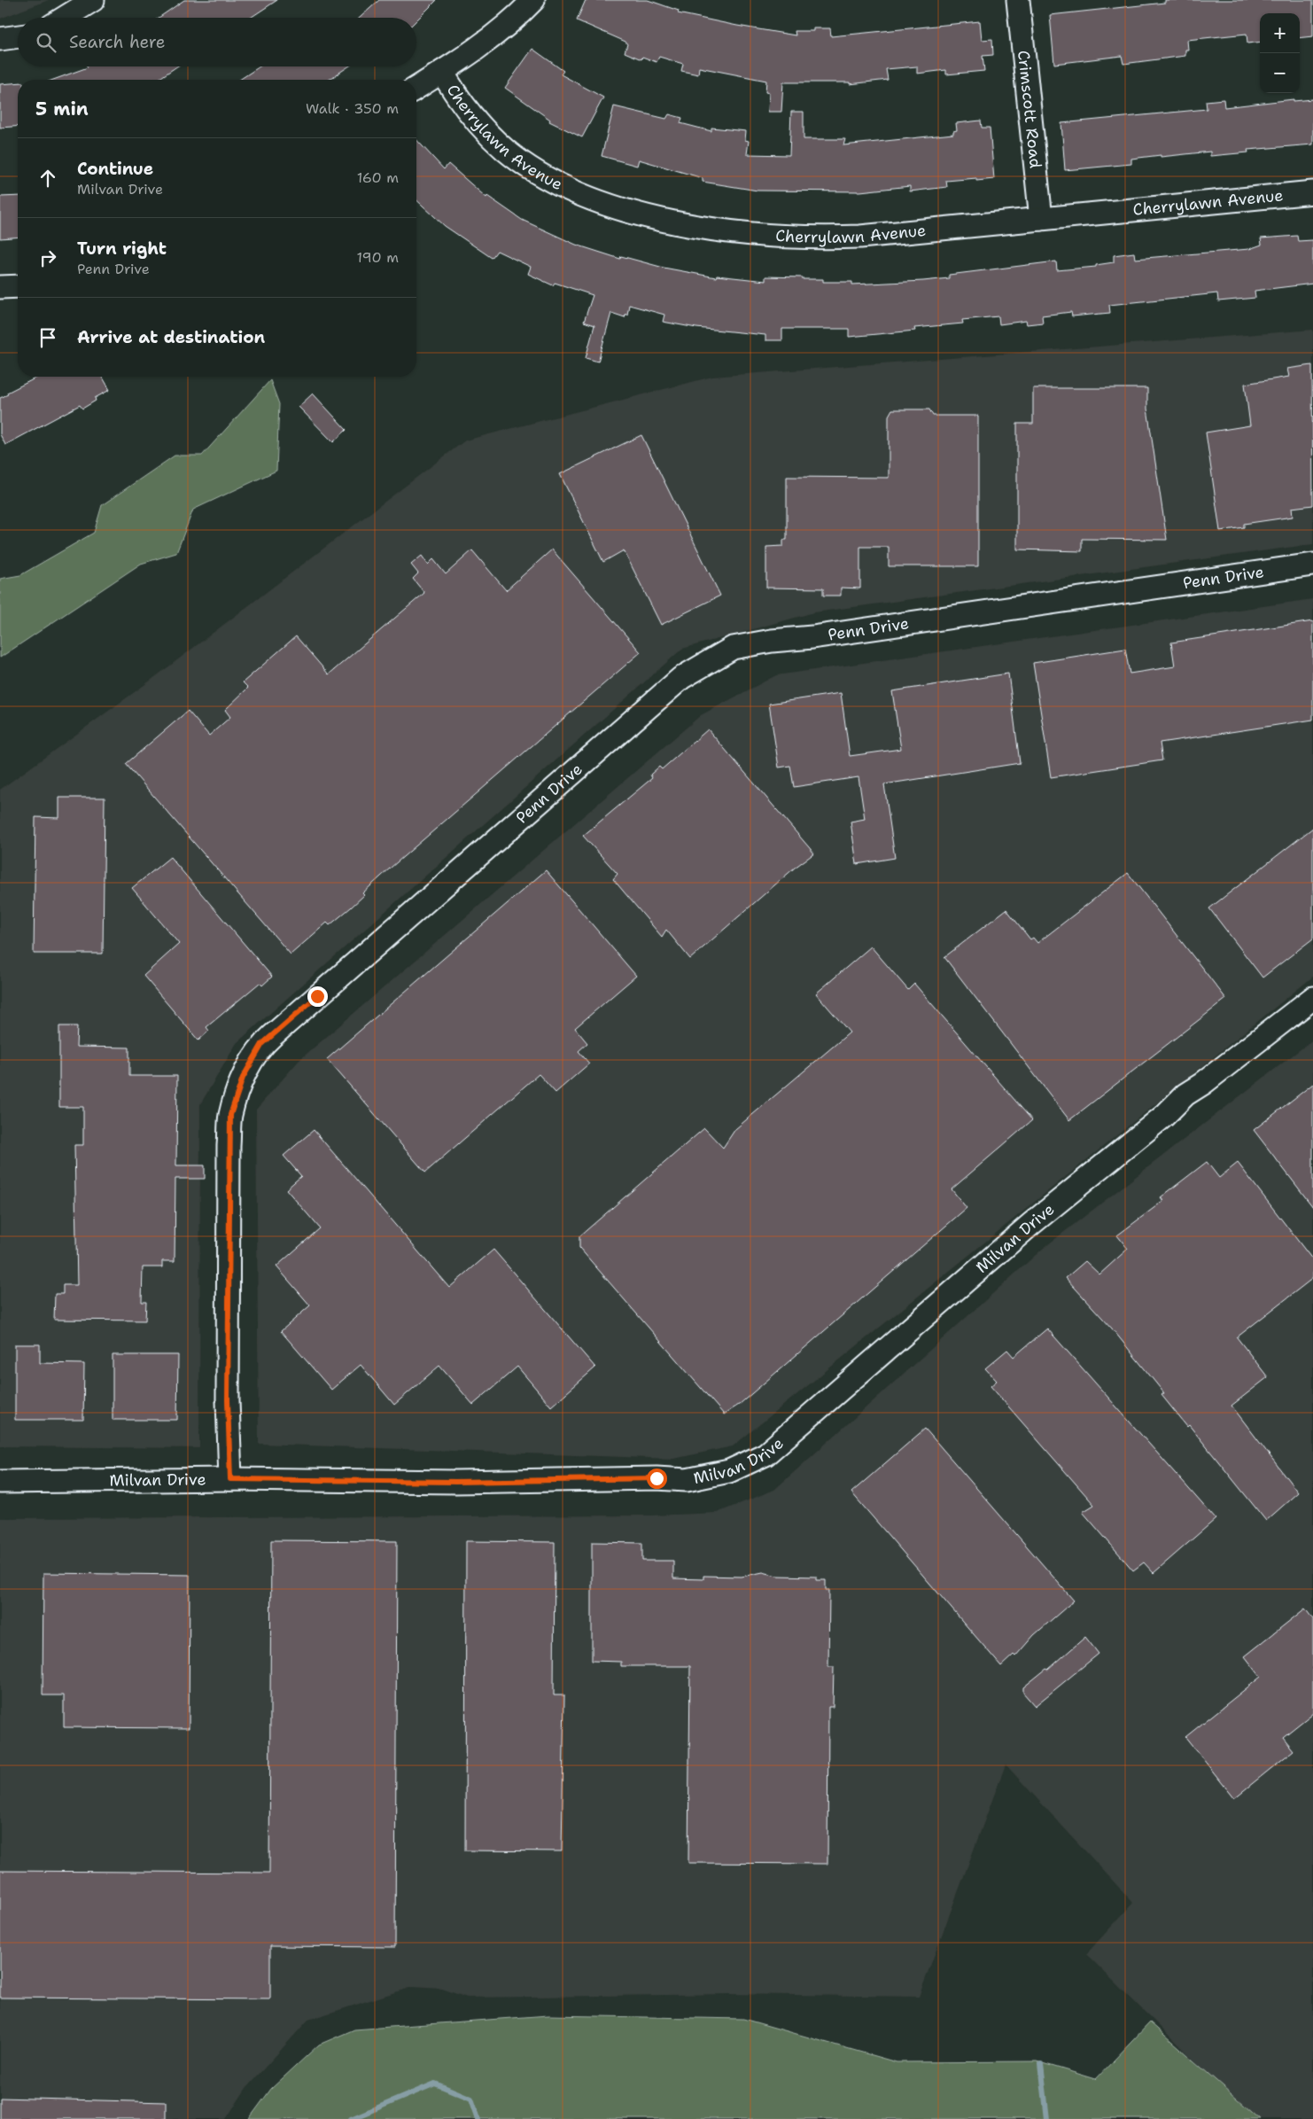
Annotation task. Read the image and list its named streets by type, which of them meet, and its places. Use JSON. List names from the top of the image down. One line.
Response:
{"streets":{"street":["Crimscott Road","Cherrylawn Avenue","Penn Drive","Milvan Drive"]},"crossings":[["Crimscott Road","Cherrylawn Avenue"],["Penn Drive","Milvan Drive"]],"page":{"map_buttons":["+","−"],"search":"Search here","heading":["5 min","Walk · 350 m"],"list":[["Continue","Milvan Drive","160 m"],["Turn right","Penn Drive","190 m"],"Arrive at destination"]}}
